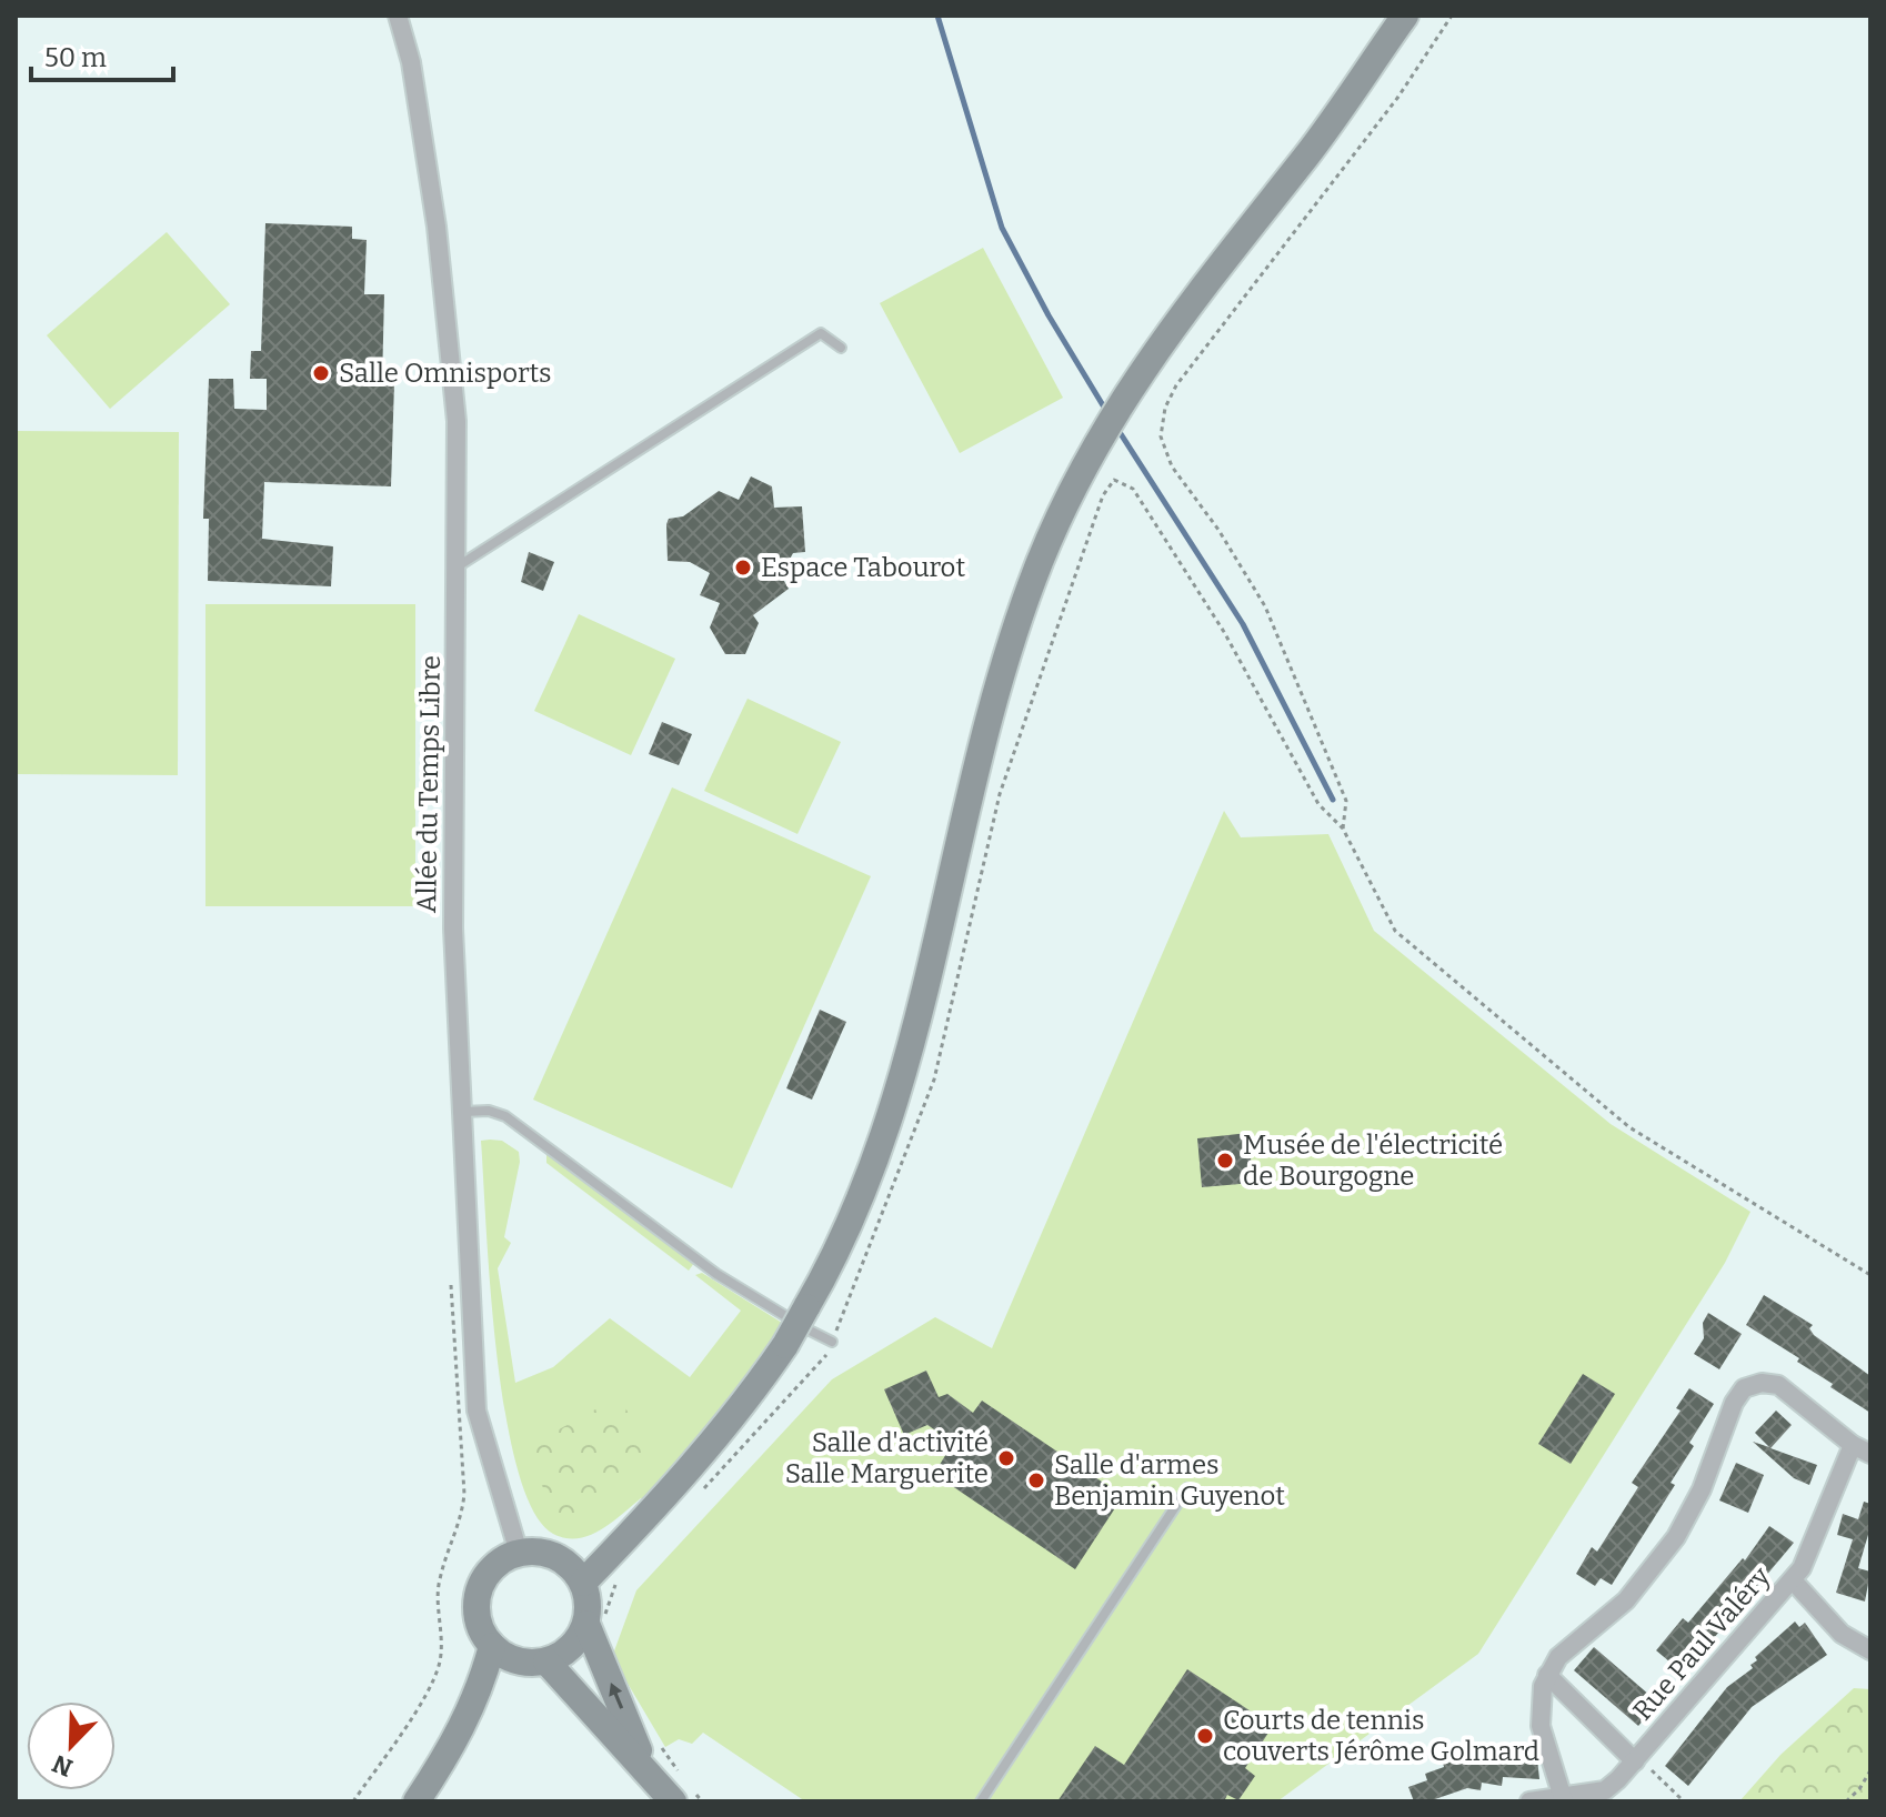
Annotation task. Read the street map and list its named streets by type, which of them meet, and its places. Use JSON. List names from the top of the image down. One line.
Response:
{"streets":{"street":["Allée du Temps Libre","Rue Paul Valéry"]},"places":["Salle Omnisports","Espace Tabourot","Musée de l'électricité de Bourgogne","Salle d'activité Salle Marguerite","Salle d'armes Benjamin Guyenot","Courts de tennis couverts Jérôme Golmard"],"scale_bar":"50 m","north":"bottom left"}
